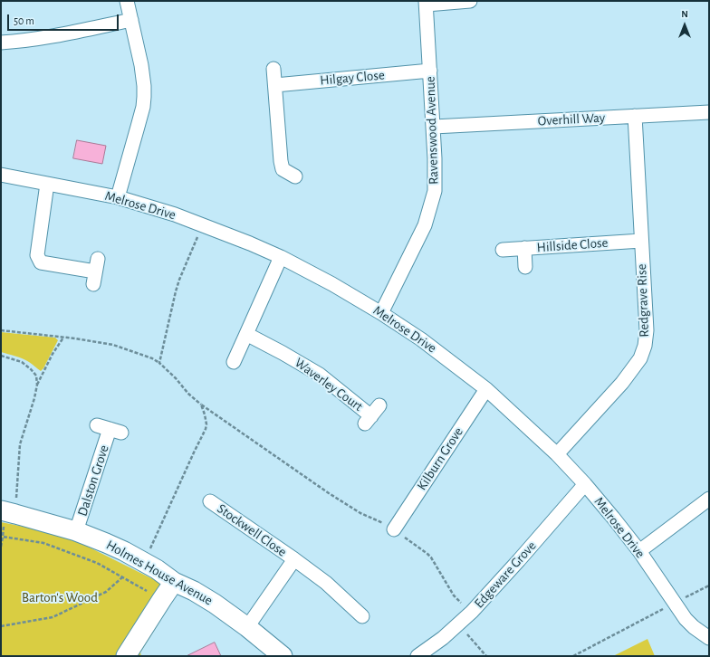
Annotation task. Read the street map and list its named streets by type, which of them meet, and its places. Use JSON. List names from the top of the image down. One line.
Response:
{"streets":{"main road":["Holmes House Avenue"],"street":["Hilgay Close","Overhill Way","Ravenswood Avenue","Melrose Drive","Hillside Close","Redgrave Rise","Waverley Court","Kilburn Grove","Dalston Grove","Stockwell Close","Edgeware Grove"]},"crossings":[["Hilgay Close","Ravenswood Avenue"],["Overhill Way","Ravenswood Avenue"],["Overhill Way","Redgrave Rise"],["Ravenswood Avenue","Melrose Drive"],["Melrose Drive","Redgrave Rise"],["Melrose Drive","Kilburn Grove"],["Melrose Drive","Edgeware Grove"],["Hillside Close","Redgrave Rise"],["Dalston Grove","Holmes House Avenue"],["Stockwell Close","Holmes House Avenue"]],"parks":["Barton's Wood"],"scale_bar":"50 m","north":"top"}
